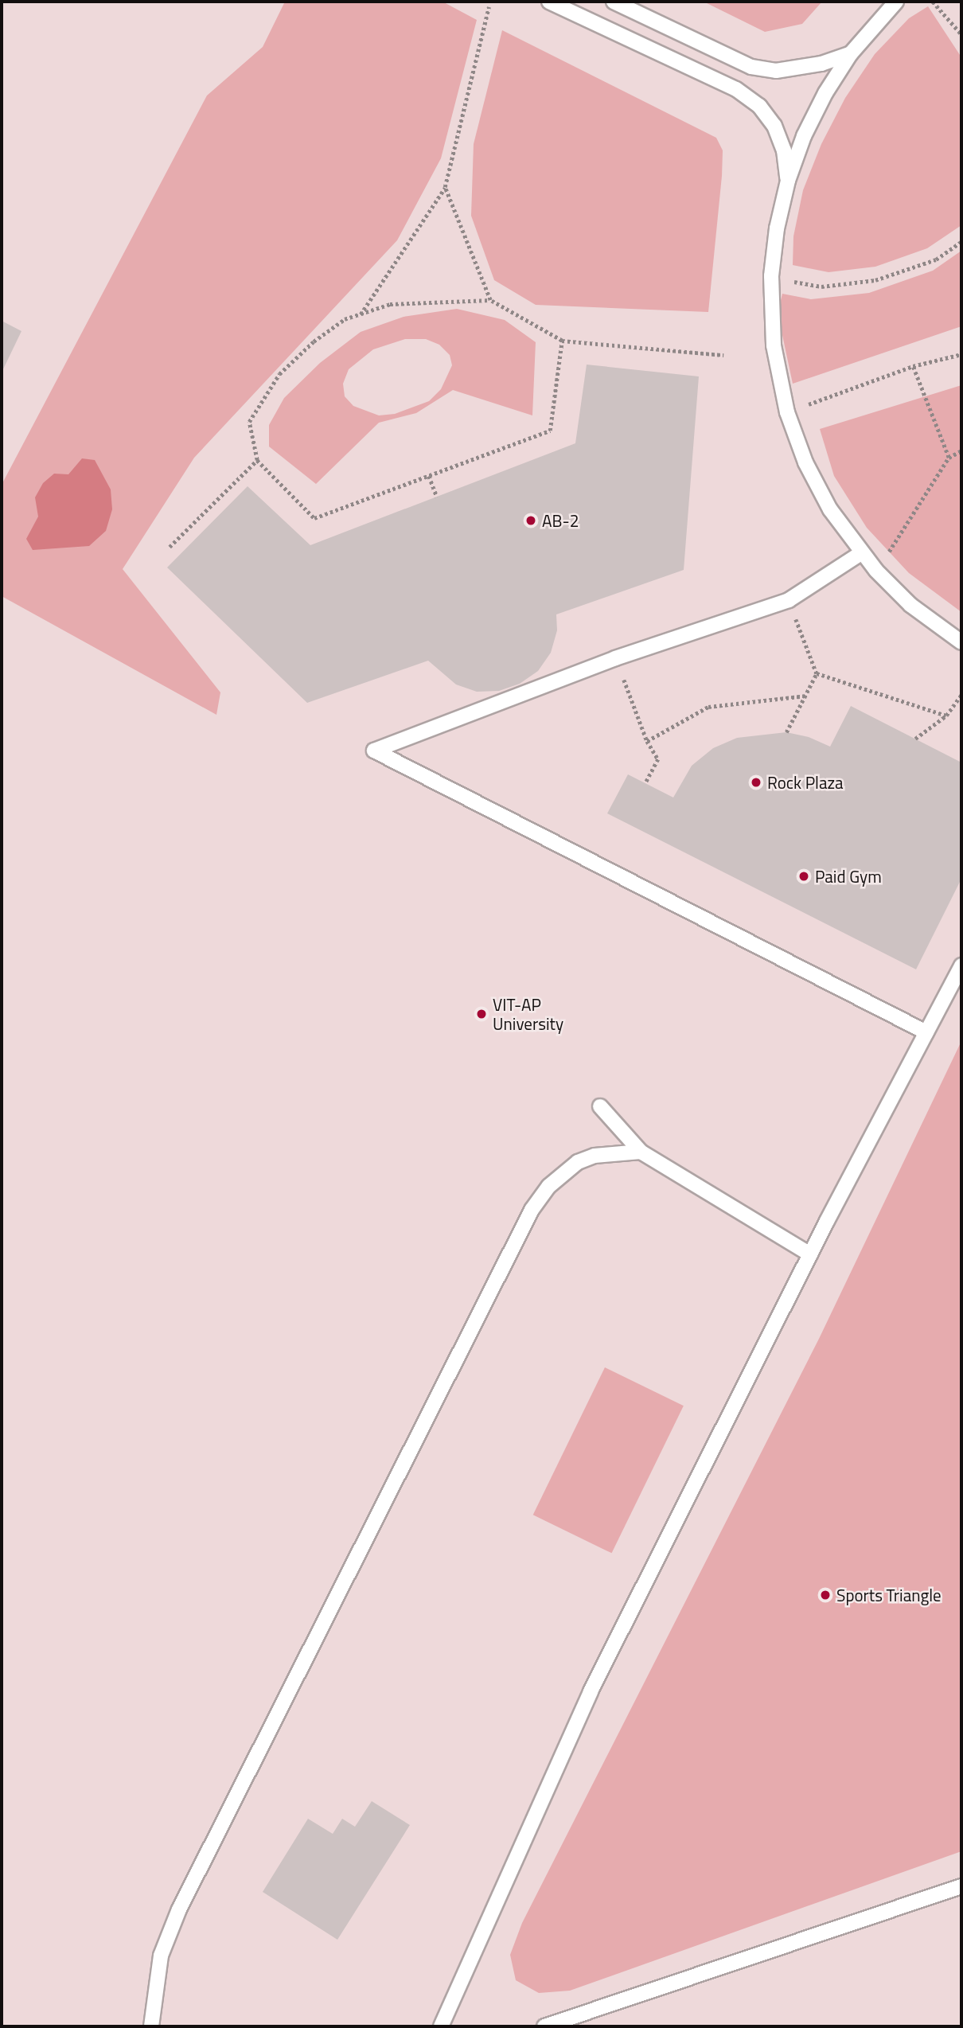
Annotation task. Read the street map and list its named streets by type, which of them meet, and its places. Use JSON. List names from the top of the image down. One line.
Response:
{"places":["AB-2","Rock Plaza","Paid Gym","VIT-AP University","Sports Triangle"]}
